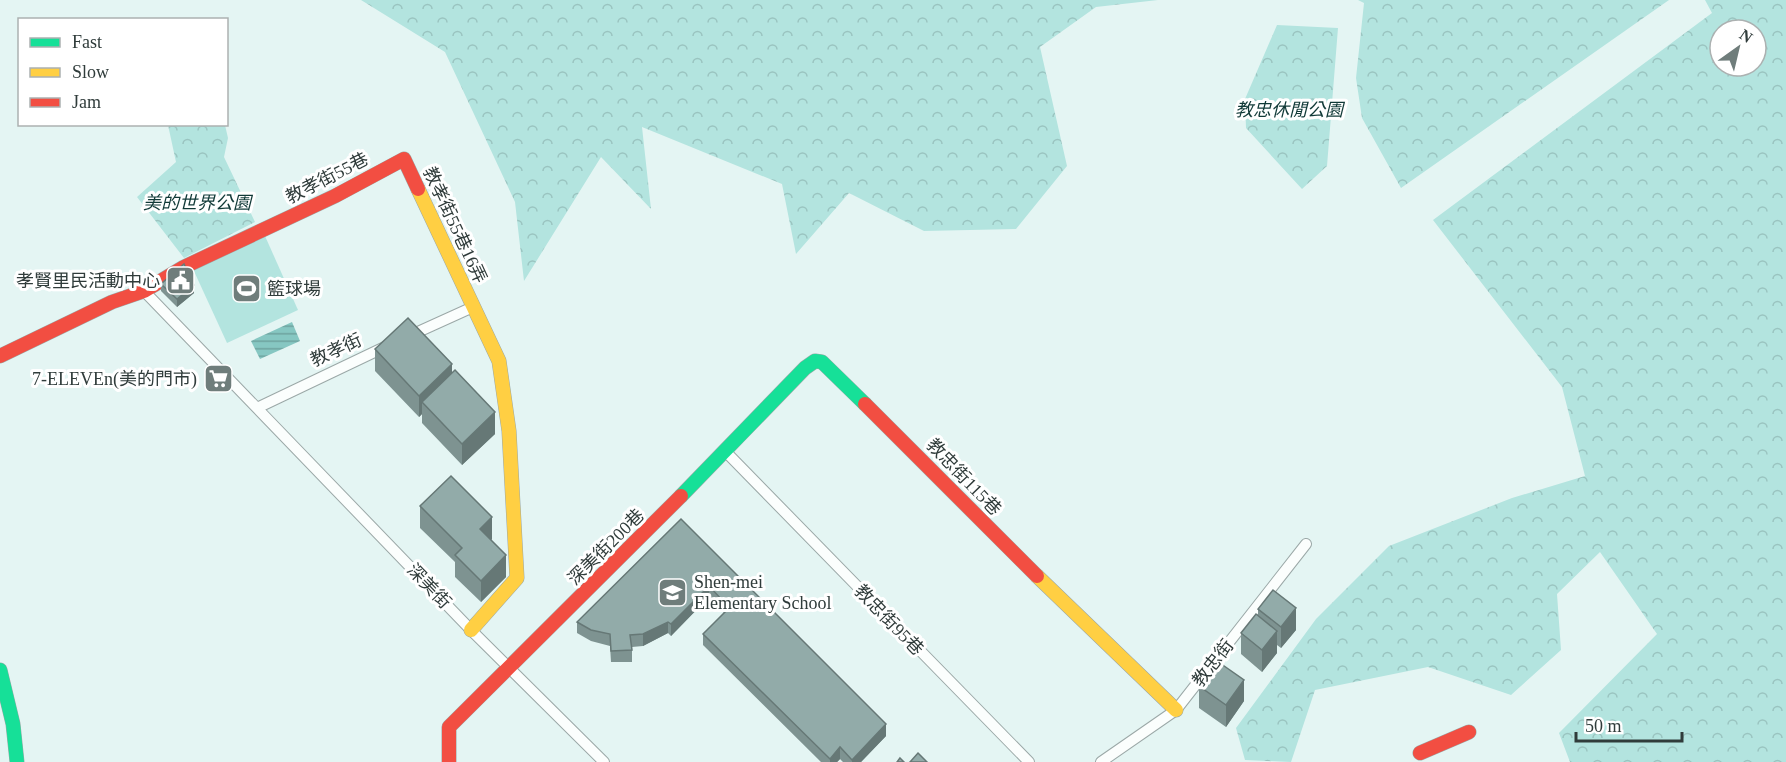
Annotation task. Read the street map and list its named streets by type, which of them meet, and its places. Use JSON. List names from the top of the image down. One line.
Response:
{"streets":{"street":["教孝街55巷","教孝街55巷16弄","教孝街","教忠街115巷","深美街200巷","深美街","教忠街95巷","教忠街"]},"crossings":[["教孝街55巷","教孝街55巷16弄"],["教孝街55巷16弄","教孝街"],["教孝街","深美街"],["教忠街115巷","深美街200巷"],["教忠街115巷","教忠街95巷"],["教忠街115巷","教忠街"],["深美街200巷","深美街"],["深美街200巷","教忠街95巷"]],"parks":["教忠休閒公園","美的世界公園"],"places":{"public building":["孝賢里民活動中心"],"sports":["籃球場"],"supermarket":["7-ELEVEn(美的門市)"],"school or university":["Shen-mei Elementary School"]},"legend":["Fast","Slow","Jam"],"scale_bar":"50 m","north":"top right"}
